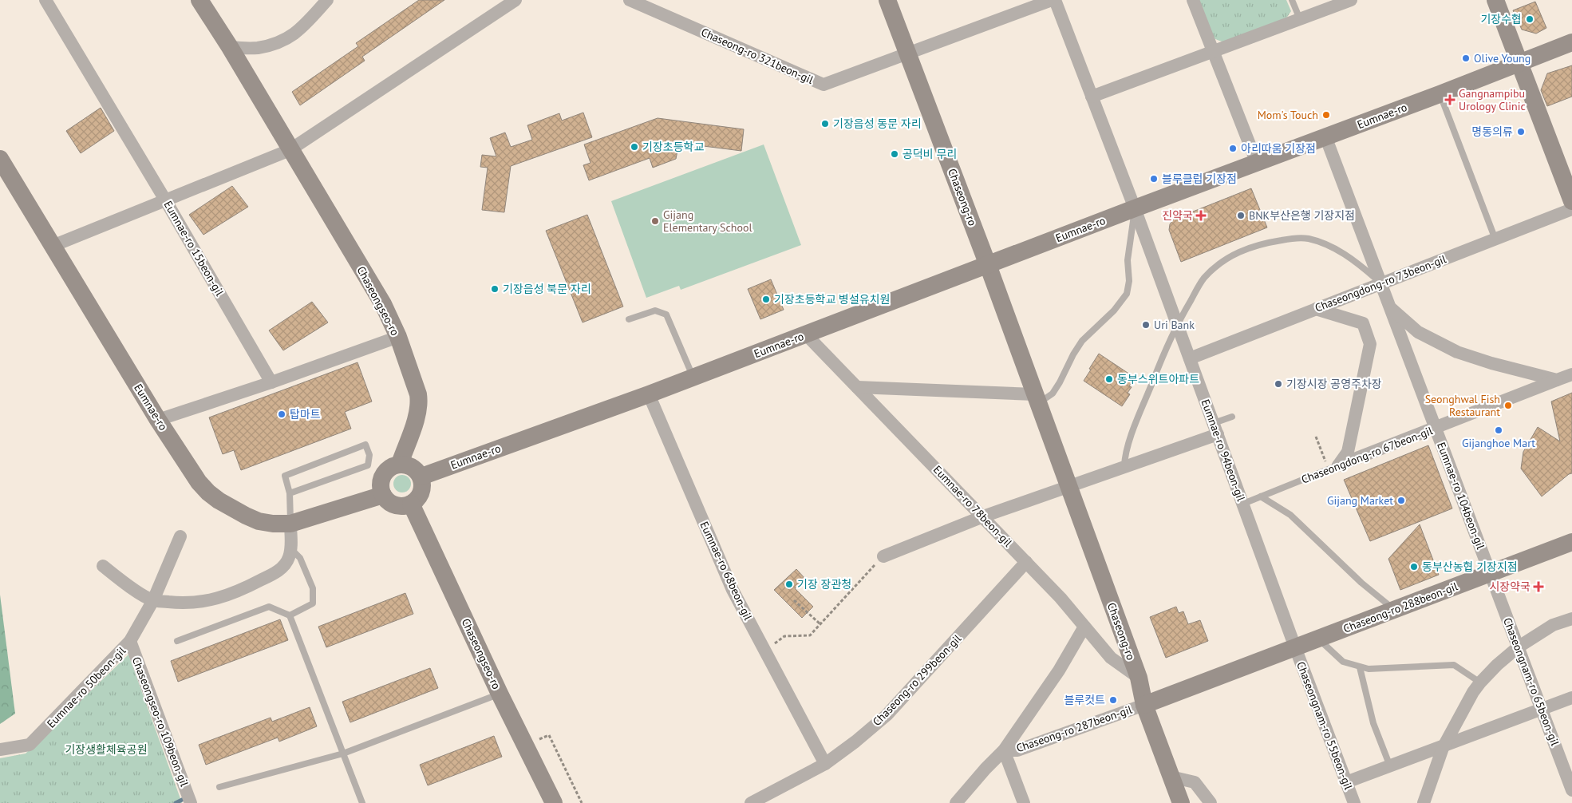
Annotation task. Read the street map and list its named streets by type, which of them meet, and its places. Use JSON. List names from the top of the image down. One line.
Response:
{"streets":{"main road":["Eumnae-ro","Chaseong-ro","Chaseongseo-ro","Chaseong-ro 288beon-gil"],"street":["Chaseong-ro 321beon-gil","Eumnae-ro 15beon-gil","Chaseongdong-ro 73beon-gil","Eumnae-ro 94beon-gil","Chaseongdong-ro 67beon-gil","Eumnae-ro 104beon-gil","Eumnae-ro 78beon-gil","Eumnae-ro 68beon-gil","Chaseong-ro 299beon-gil","Chaseongnam-ro 65beon-gil","Eumnae-ro 50beon-gil","Chaseongseo-ro 109beon-gil","Chaseongnam-ro 55beon-gil","Chaseong-ro 287beon-gil"]},"crossings":[["Chaseong-ro 321beon-gil","Chaseong-ro"],["Eumnae-ro","Chaseong-ro"],["Eumnae-ro","Chaseongseo-ro"],["Eumnae-ro","Eumnae-ro 94beon-gil"],["Eumnae-ro","Eumnae-ro 104beon-gil"],["Eumnae-ro","Eumnae-ro 78beon-gil"],["Eumnae-ro","Eumnae-ro 68beon-gil"],["Chaseong-ro","Eumnae-ro 78beon-gil"],["Chaseong-ro","Chaseong-ro 288beon-gil"],["Chaseong-ro","Chaseong-ro 287beon-gil"],["Chaseongdong-ro 73beon-gil","Eumnae-ro 94beon-gil"],["Chaseongdong-ro 73beon-gil","Eumnae-ro 104beon-gil"],["Eumnae-ro 94beon-gil","Chaseongdong-ro 67beon-gil"],["Eumnae-ro 94beon-gil","Chaseong-ro 288beon-gil"],["Eumnae-ro 94beon-gil","Chaseongnam-ro 55beon-gil"],["Chaseongdong-ro 67beon-gil","Eumnae-ro 104beon-gil"],["Eumnae-ro 104beon-gil","Chaseong-ro 288beon-gil"],["Eumnae-ro 104beon-gil","Chaseongnam-ro 65beon-gil"],["Eumnae-ro 78beon-gil","Chaseong-ro 299beon-gil"],["Eumnae-ro 78beon-gil","Chaseong-ro 287beon-gil"],["Eumnae-ro 68beon-gil","Chaseong-ro 299beon-gil"],["Chaseong-ro 288beon-gil","Chaseongnam-ro 65beon-gil"],["Chaseong-ro 288beon-gil","Chaseongnam-ro 55beon-gil"],["Chaseong-ro 288beon-gil","Chaseong-ro 287beon-gil"],["Eumnae-ro 50beon-gil","Chaseongseo-ro 109beon-gil"]],"parks":["기장생활체육공원"],"places":{"other":["기장수협","Olive Young","Mom's Touch","기장읍성 동문 자리","명동의류","기장초등학교","아리따움 기장점","공덕비 무리","블루클럽 기장점","BNK부산은행 기장지점","Gijang Elementary School","기장읍성 북문 자리","기장초등학교 병설유치원","Uri Bank","동부스위트아파트","기장시장 공영주차장","Seonghwal Fish Restaurant","탑마트","Gijanghoe Mart","Gijang Market","동부산농협 기장지점","기장 장관청","블루컷트"],"health":["Gangnampibu Urology Clinic","진약국","시장약국"]}}
